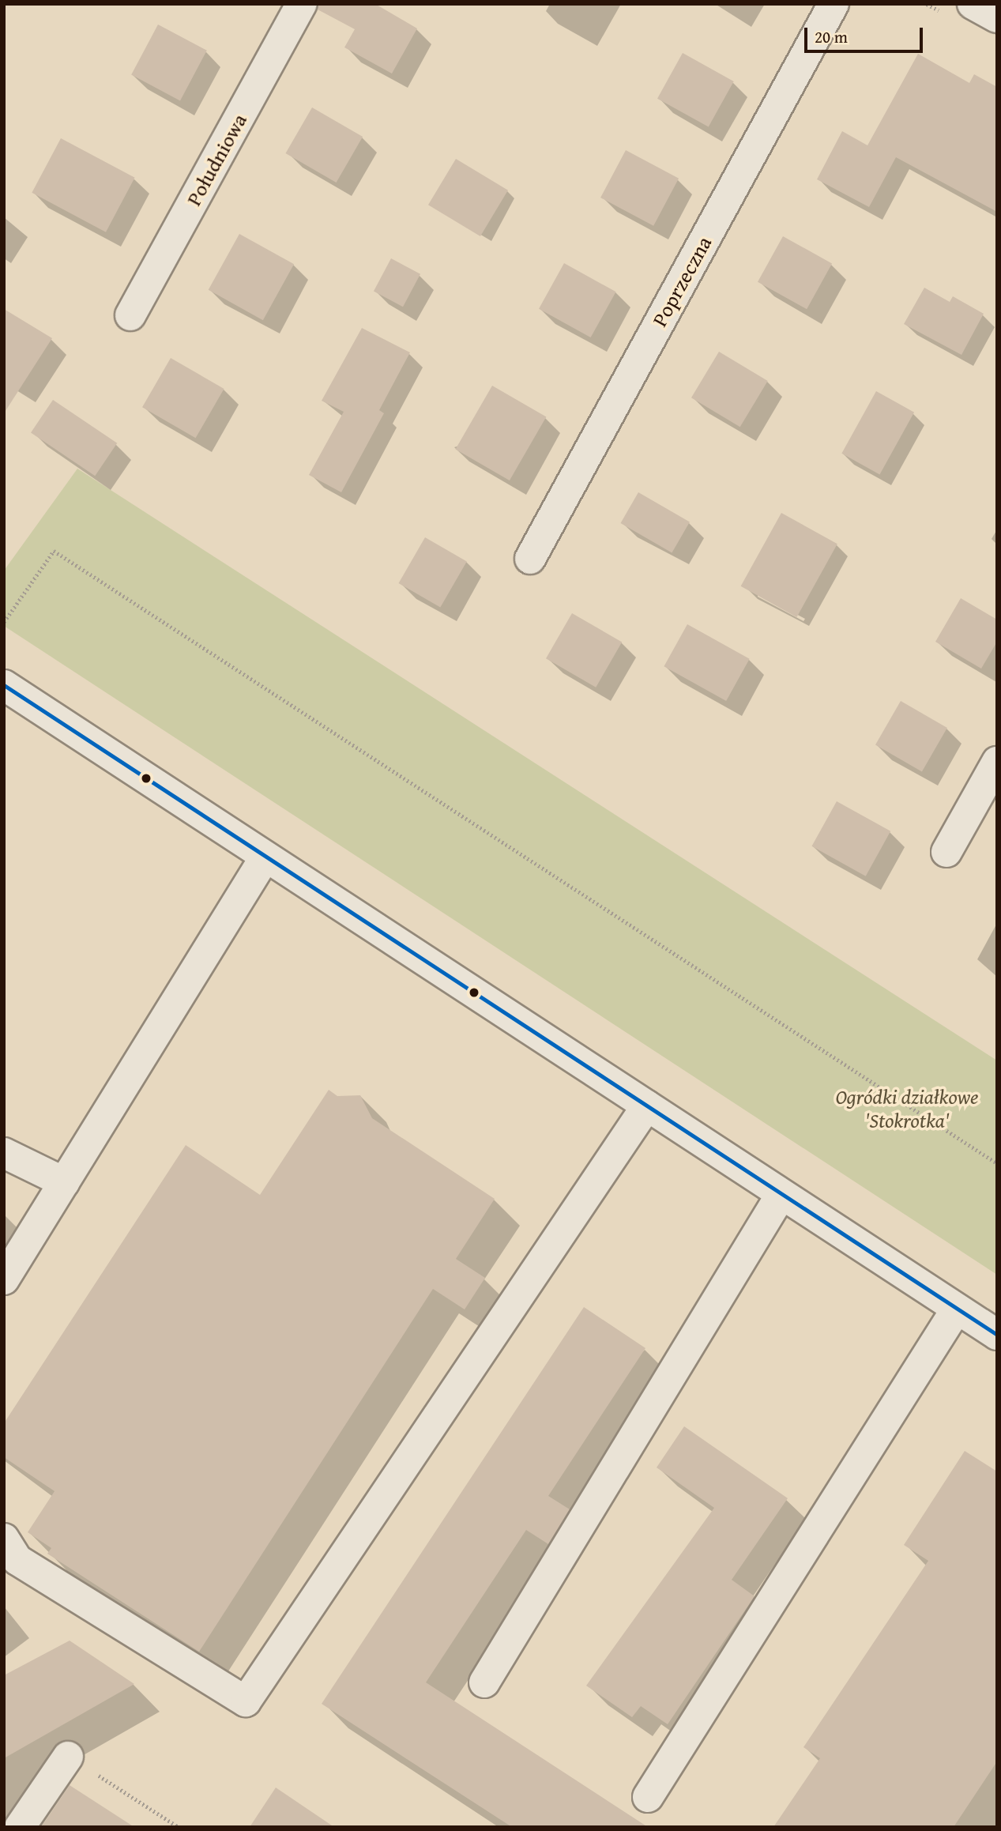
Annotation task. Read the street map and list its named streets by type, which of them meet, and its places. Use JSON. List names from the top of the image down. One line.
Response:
{"streets":{"street":["Południowa","Poprzeczna"]},"parks":["Ogródki działkowe 'Stokrotka'"],"scale_bar":"20 m"}
